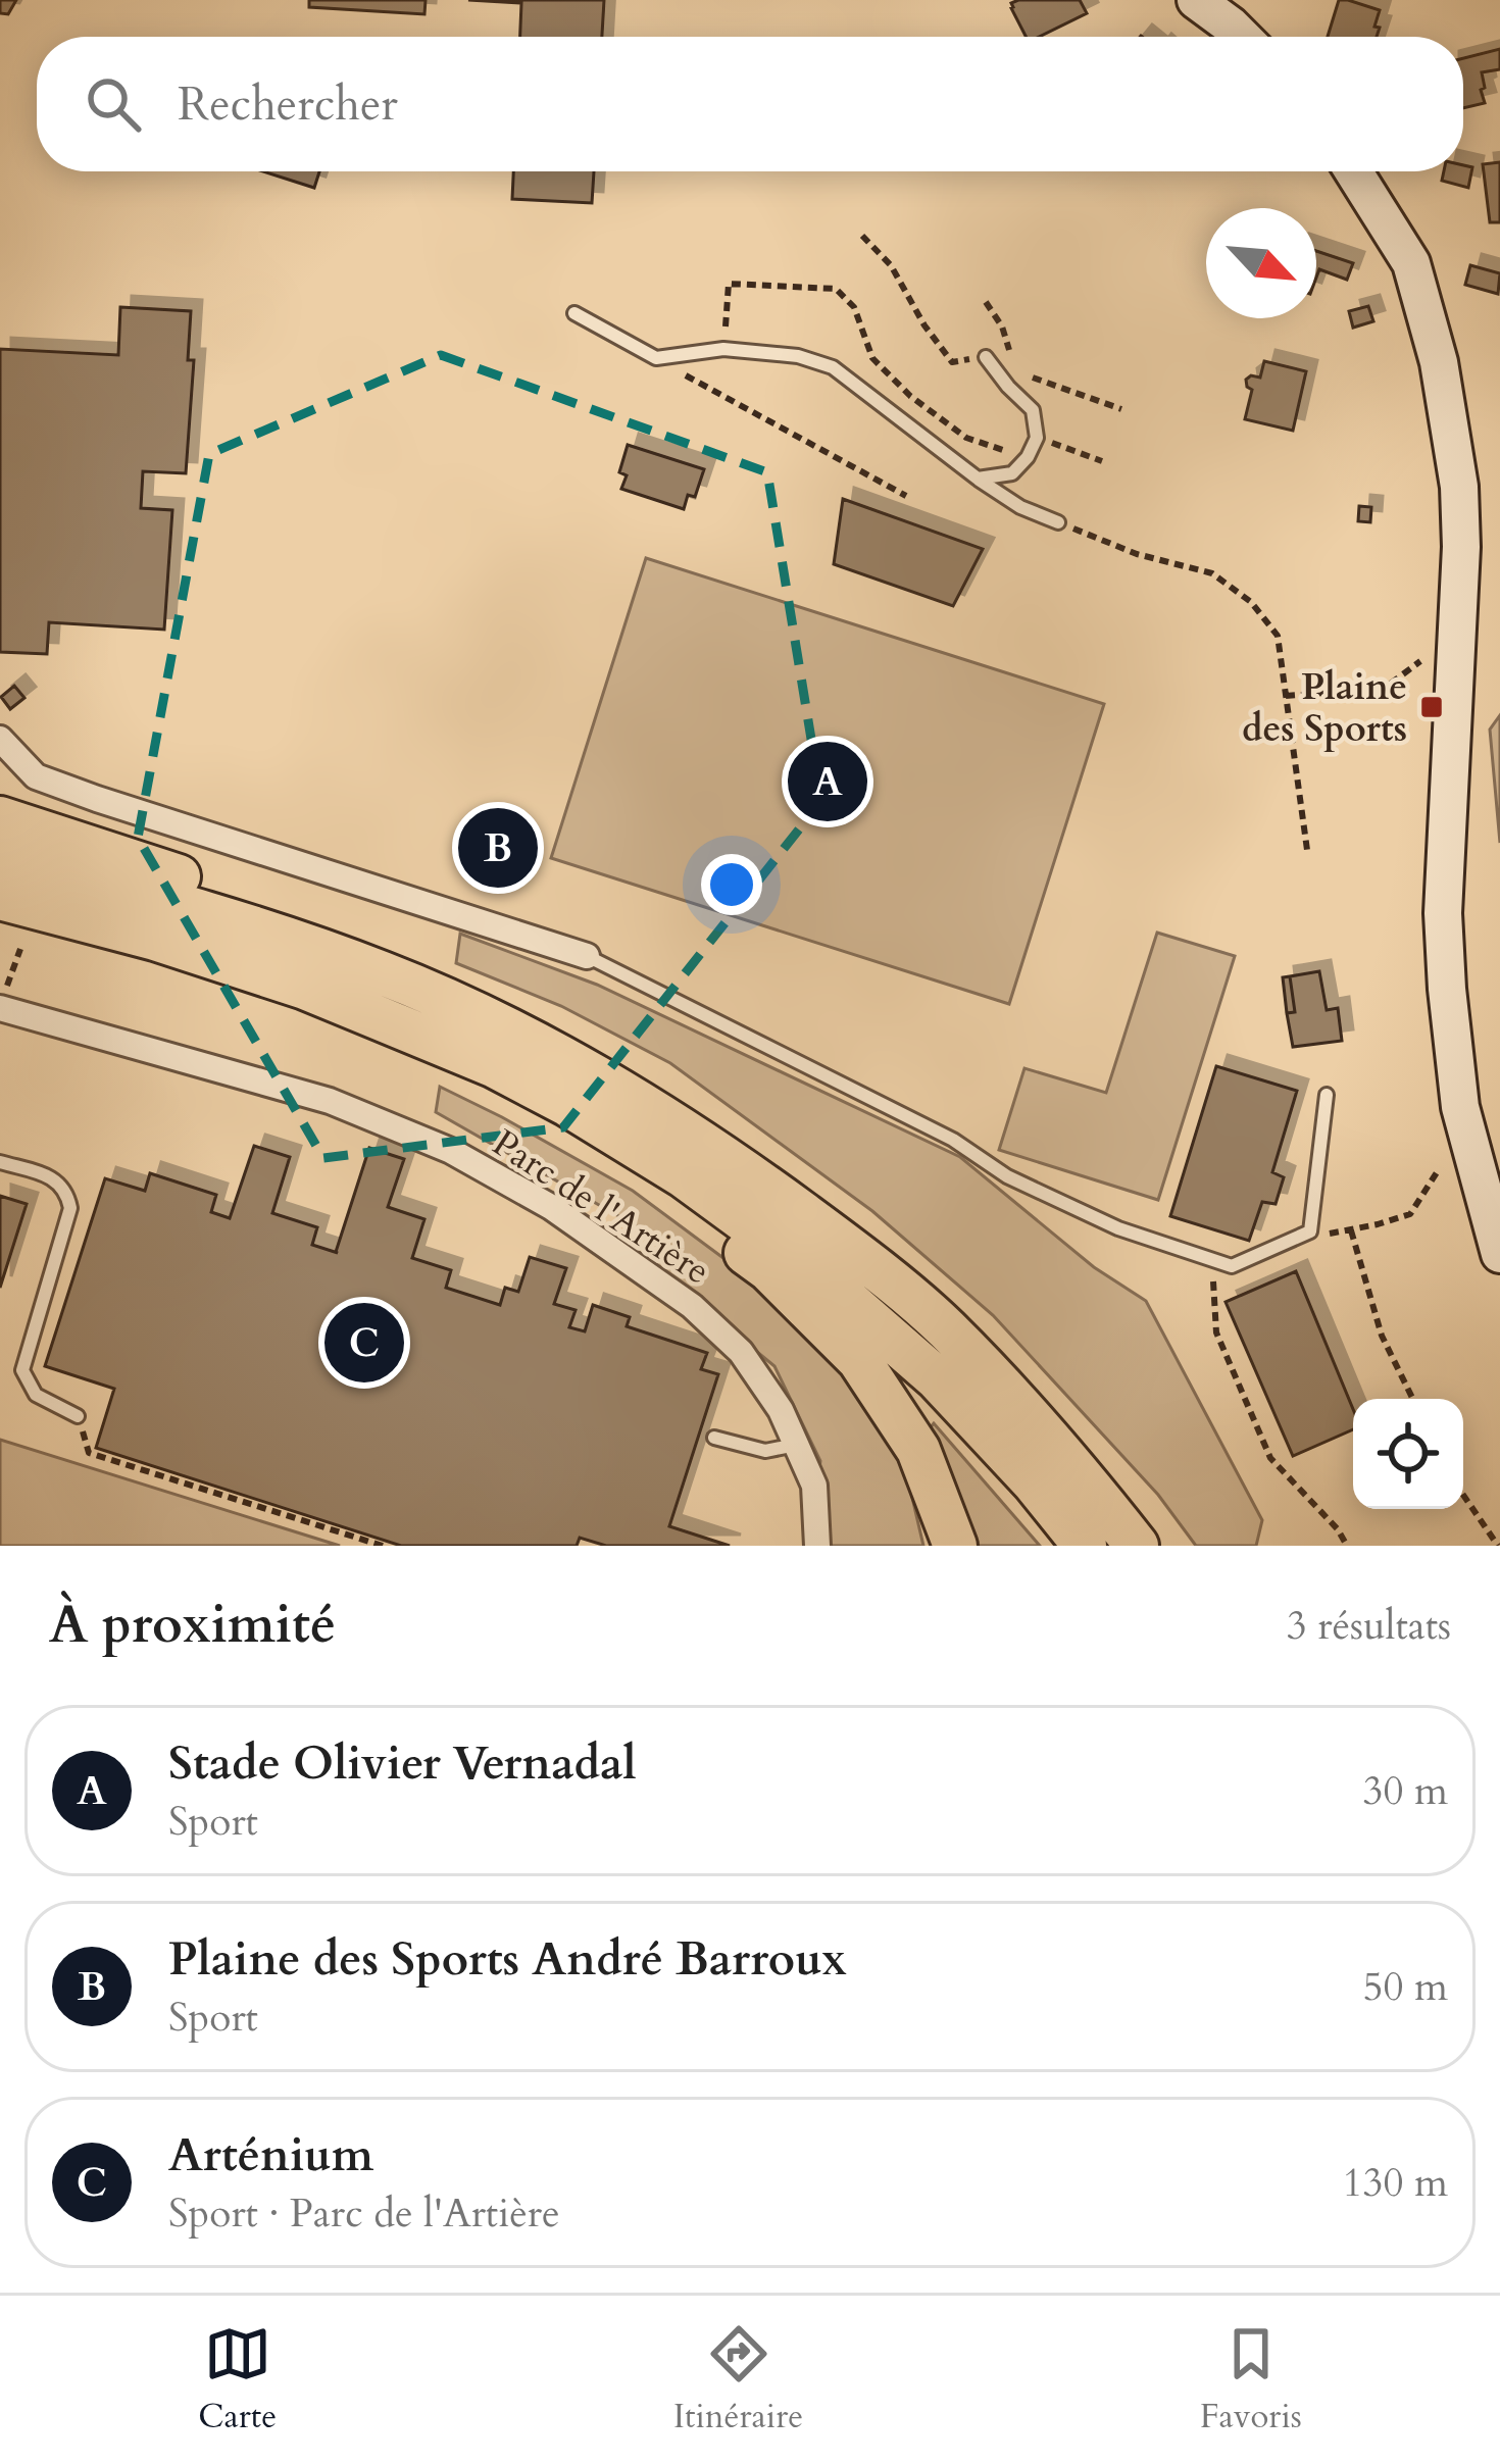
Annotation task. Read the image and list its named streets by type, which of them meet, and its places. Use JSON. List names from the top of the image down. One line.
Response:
{"streets":{"street":["Parc de l'Artière"]},"places":{"transit":["Plaine des Sports"]},"north":"bottom right","page":{"search":"Rechercher","pins":["A","B","C"],"heading":["À proximité","3 résultats"],"list":[{"mark":"A","name":"Stade Olivier Vernadal","note":"Sport","value":"30 m"},{"mark":"B","name":"Plaine des Sports André Barroux","note":"Sport","value":"50 m"},{"mark":"C","name":"Arténium","note":"Sport · Parc de l'Artière","value":"130 m"}],"nav":["Carte","Itinéraire","Favoris"]}}
